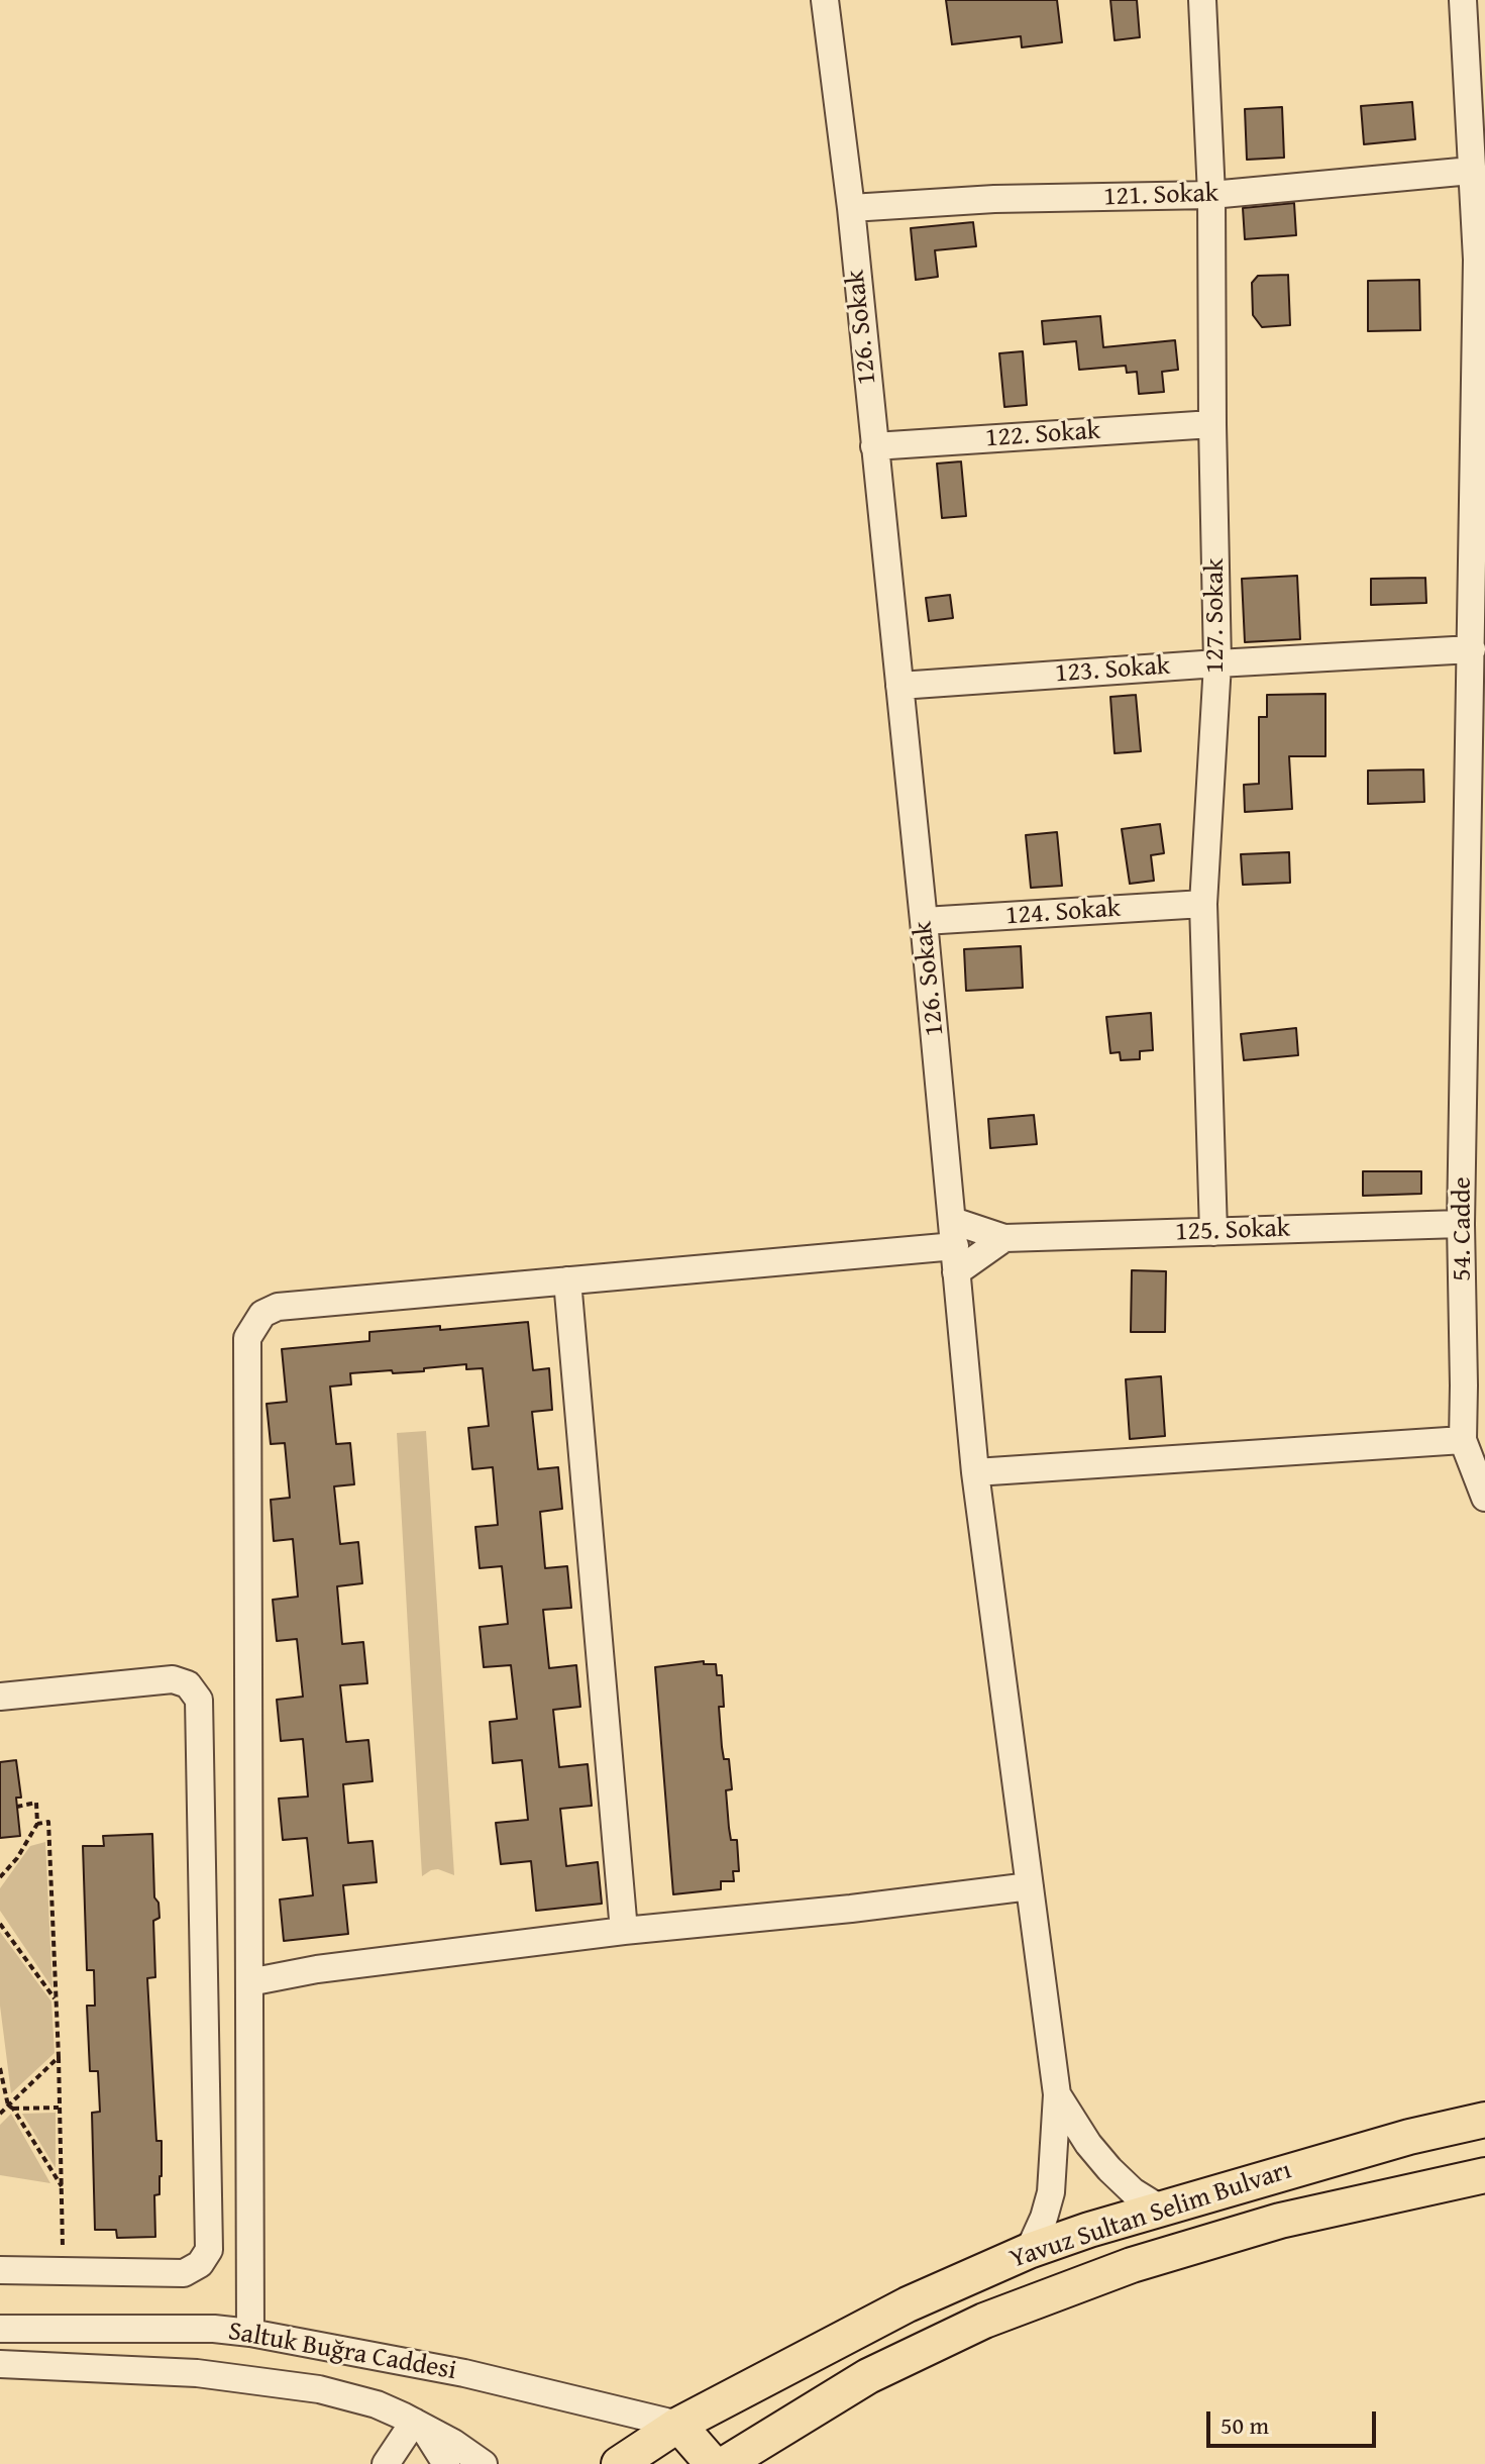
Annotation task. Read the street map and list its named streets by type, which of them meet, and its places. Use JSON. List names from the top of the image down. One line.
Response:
{"streets":{"main road":["Yavuz Sultan Selim Bulvarı"],"street":["121. Sokak","126. Sokak","122. Sokak","127. Sokak","123. Sokak","124. Sokak","54. Cadde","125. Sokak","Saltuk Buğra Caddesi"]},"crossings":[["121. Sokak","126. Sokak"],["121. Sokak","127. Sokak"],["121. Sokak","54. Cadde"],["126. Sokak","122. Sokak"],["126. Sokak","123. Sokak"],["126. Sokak","124. Sokak"],["126. Sokak","125. Sokak"],["122. Sokak","127. Sokak"],["127. Sokak","123. Sokak"],["127. Sokak","124. Sokak"],["127. Sokak","125. Sokak"],["123. Sokak","54. Cadde"],["54. Cadde","125. Sokak"],["Yavuz Sultan Selim Bulvarı","Saltuk Buğra Caddesi"]],"scale_bar":"50 m"}
